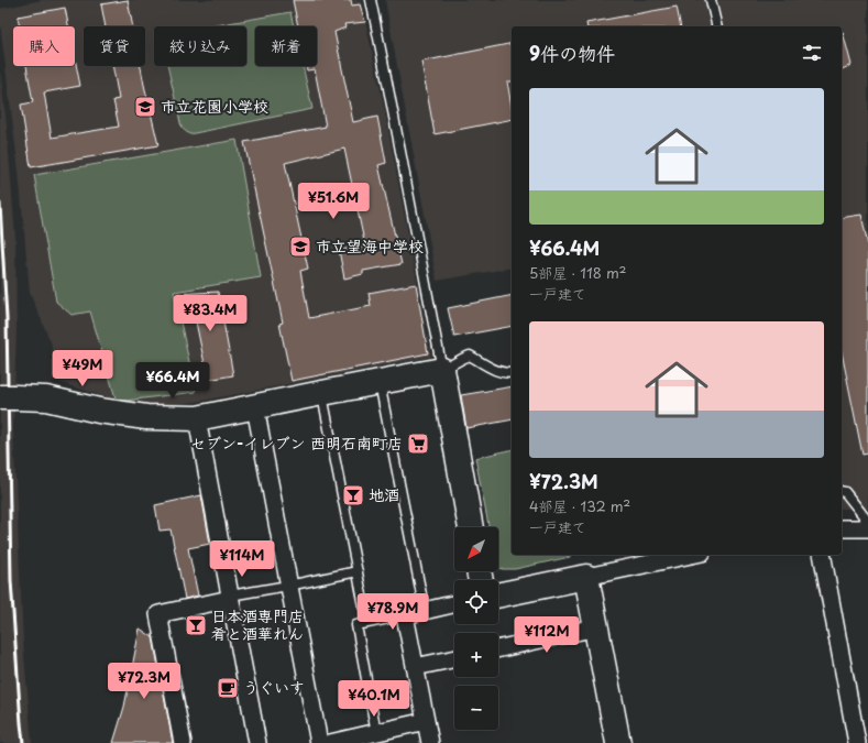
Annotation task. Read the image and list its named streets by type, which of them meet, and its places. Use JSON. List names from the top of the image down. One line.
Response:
{"places":{"school or university":["市立花園小学校","市立望海中学校"],"supermarket":["セブン-イレブン 西明石南町店"],"bar":["地酒","日本酒専門店 肴と酒華れん"],"cafe":["うぐいす"]},"north":"bottom left","page":{"chip":["購入","賃貸","絞り込み","新着"],"heading":"9件の物件","list":[{"name":"¥66.4M","note":"5部屋 · 118 m² · 一戸建て"},{"name":"¥72.3M","note":"4部屋 · 132 m² · 一戸建て"}],"price":["¥51.6M","¥83.4M","¥49M","¥66.4M","¥114M","¥78.9M","¥112M","¥72.3M","¥40.1M"],"map_buttons":["+","−"]}}
